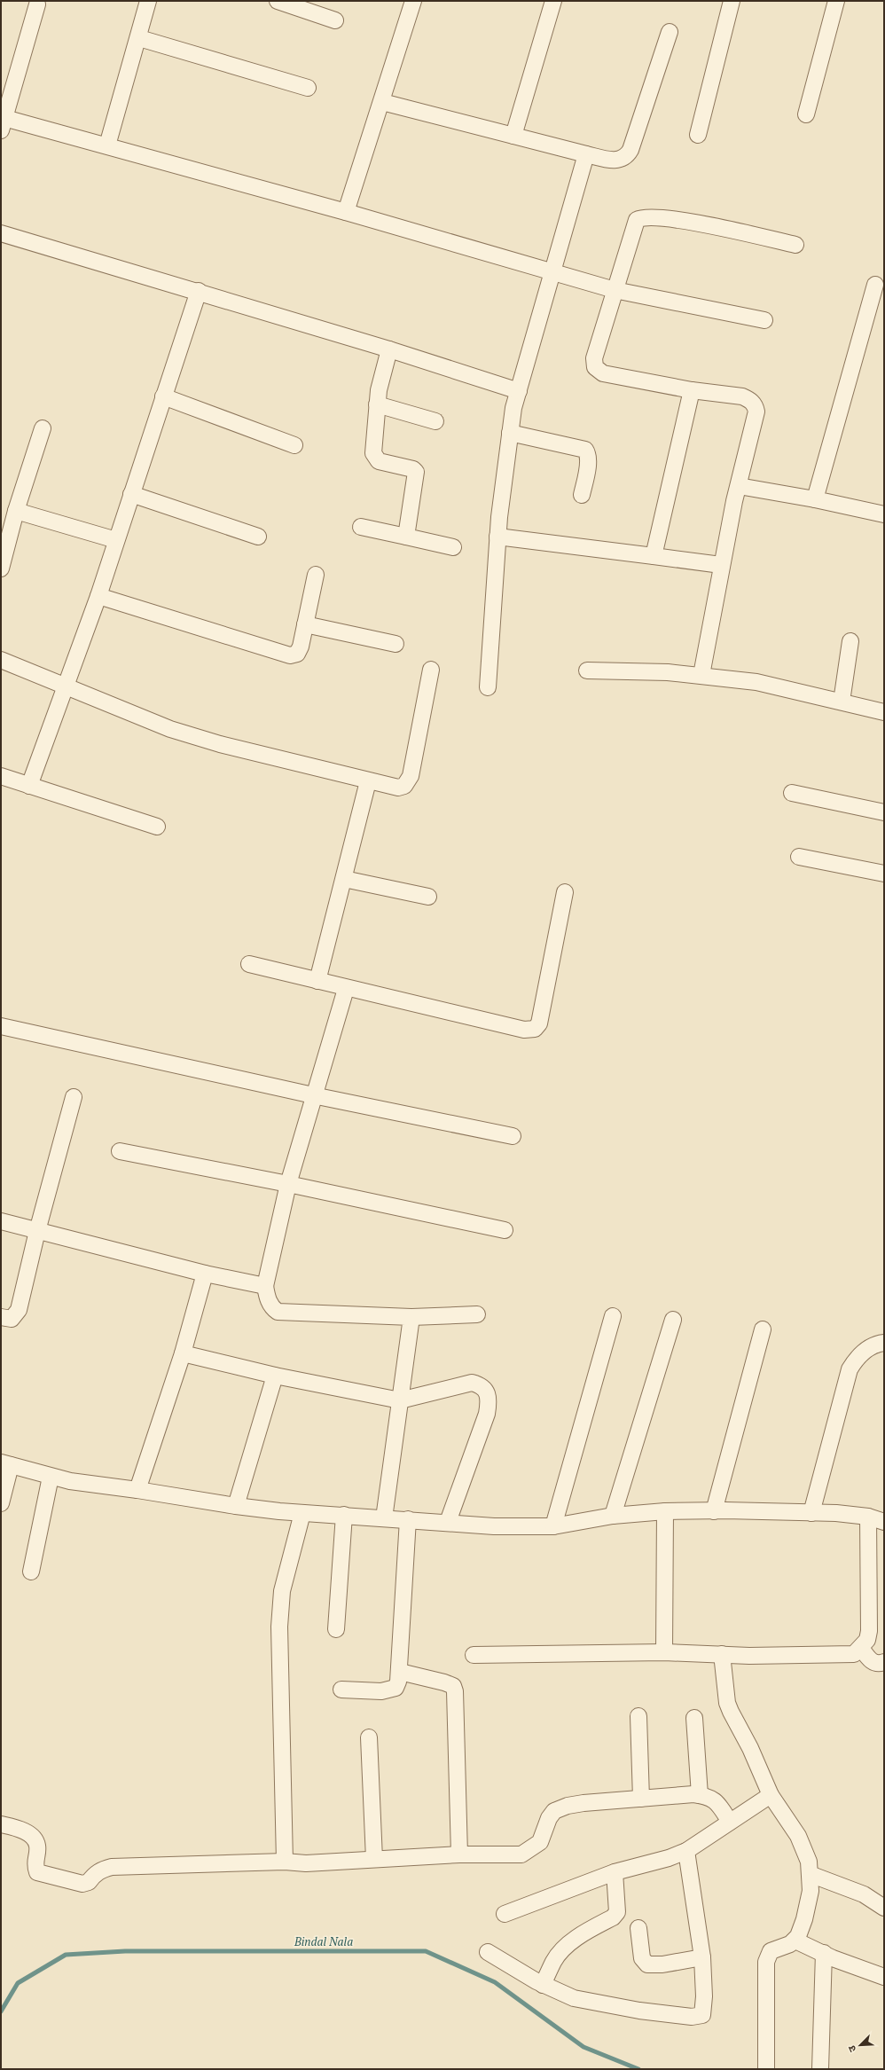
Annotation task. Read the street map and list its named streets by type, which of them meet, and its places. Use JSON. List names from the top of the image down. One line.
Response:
{"water":["Bindal Nala"],"north":"bottom left"}
